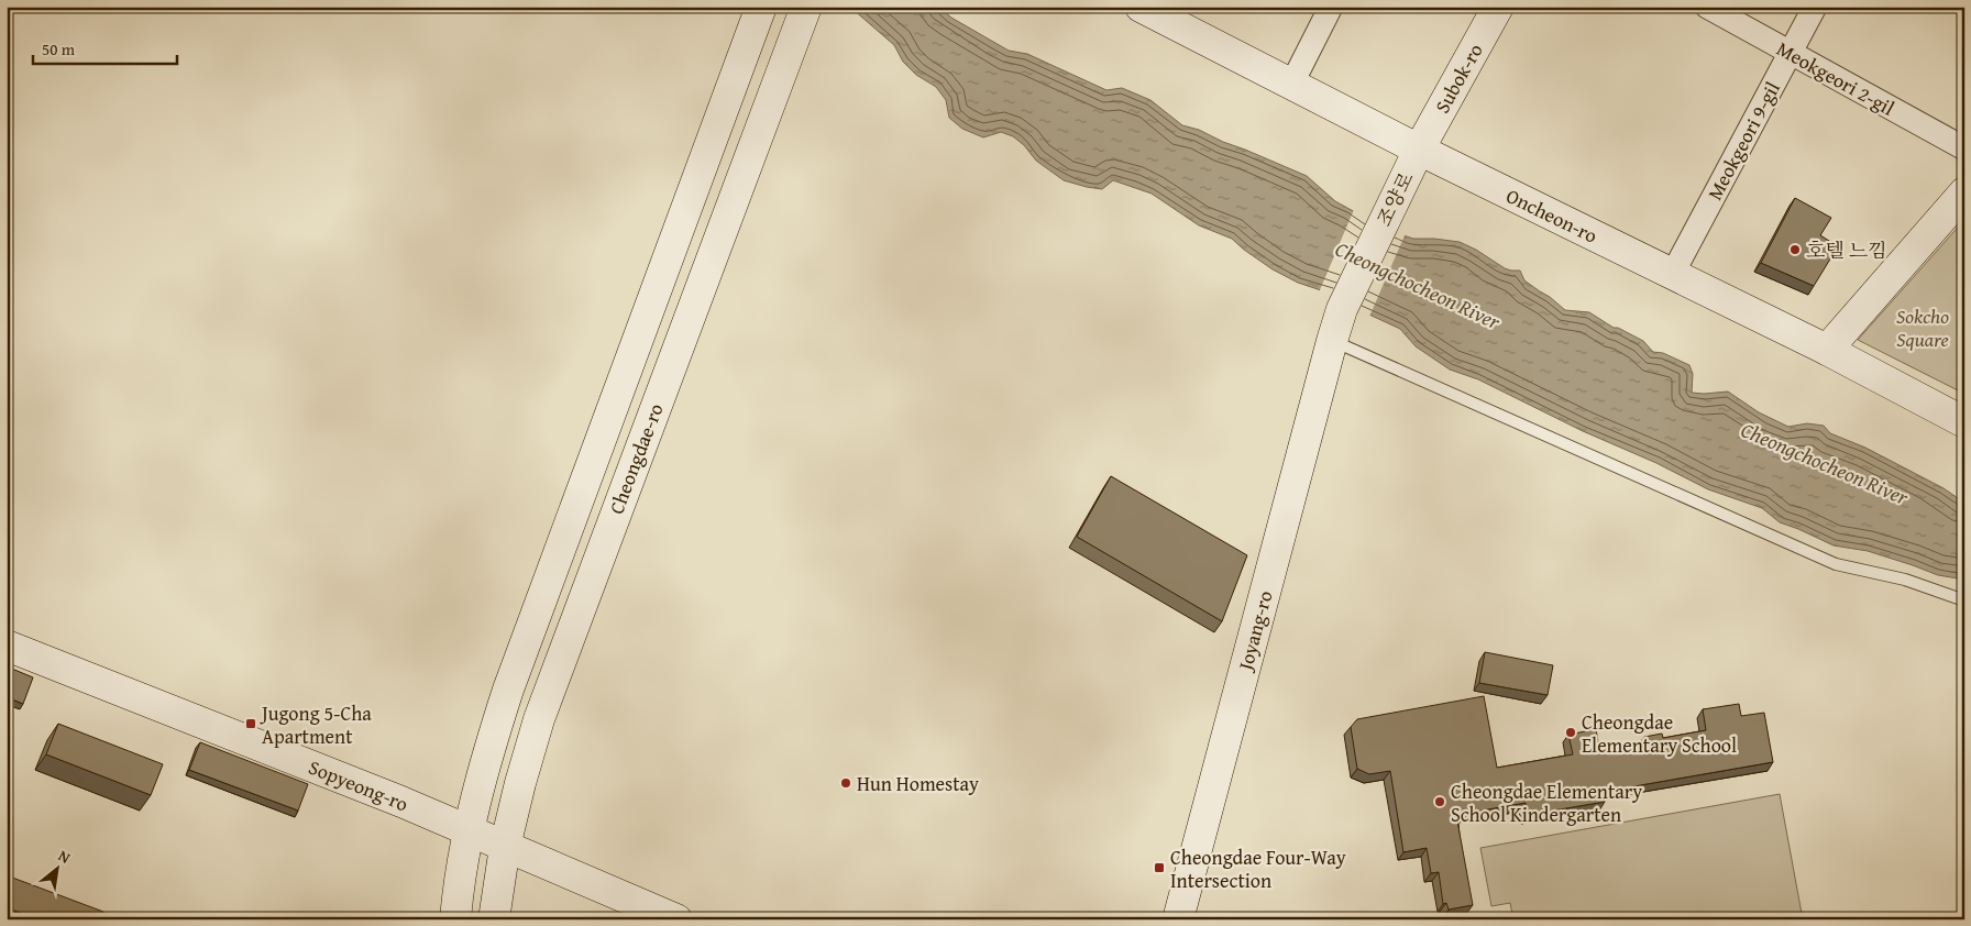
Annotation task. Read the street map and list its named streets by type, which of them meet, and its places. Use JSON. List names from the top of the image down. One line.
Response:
{"streets":{"street":["Subok-ro","Meokgeori 2-gil","Meokgeori 9-gil","조양로","Oncheon-ro","Cheongdae-ro","Joyang-ro","Sopyeong-ro"]},"crossings":[["Subok-ro","조양로"],["Subok-ro","Oncheon-ro"],["Meokgeori 2-gil","Meokgeori 9-gil"],["Meokgeori 9-gil","Oncheon-ro"],["조양로","Oncheon-ro"],["조양로","Joyang-ro"],["Cheongdae-ro","Sopyeong-ro"]],"water":["Cheongchocheon River"],"parks":["Sokcho Square"],"places":{"other":["호텔 느낌","Cheongdae Elementary School","Hun Homestay","Cheongdae Elementary School Kindergarten"],"transit":["Jugong 5-Cha Apartment","Cheongdae Four-Way Intersection"]},"scale_bar":"50 m","north":"top right"}
